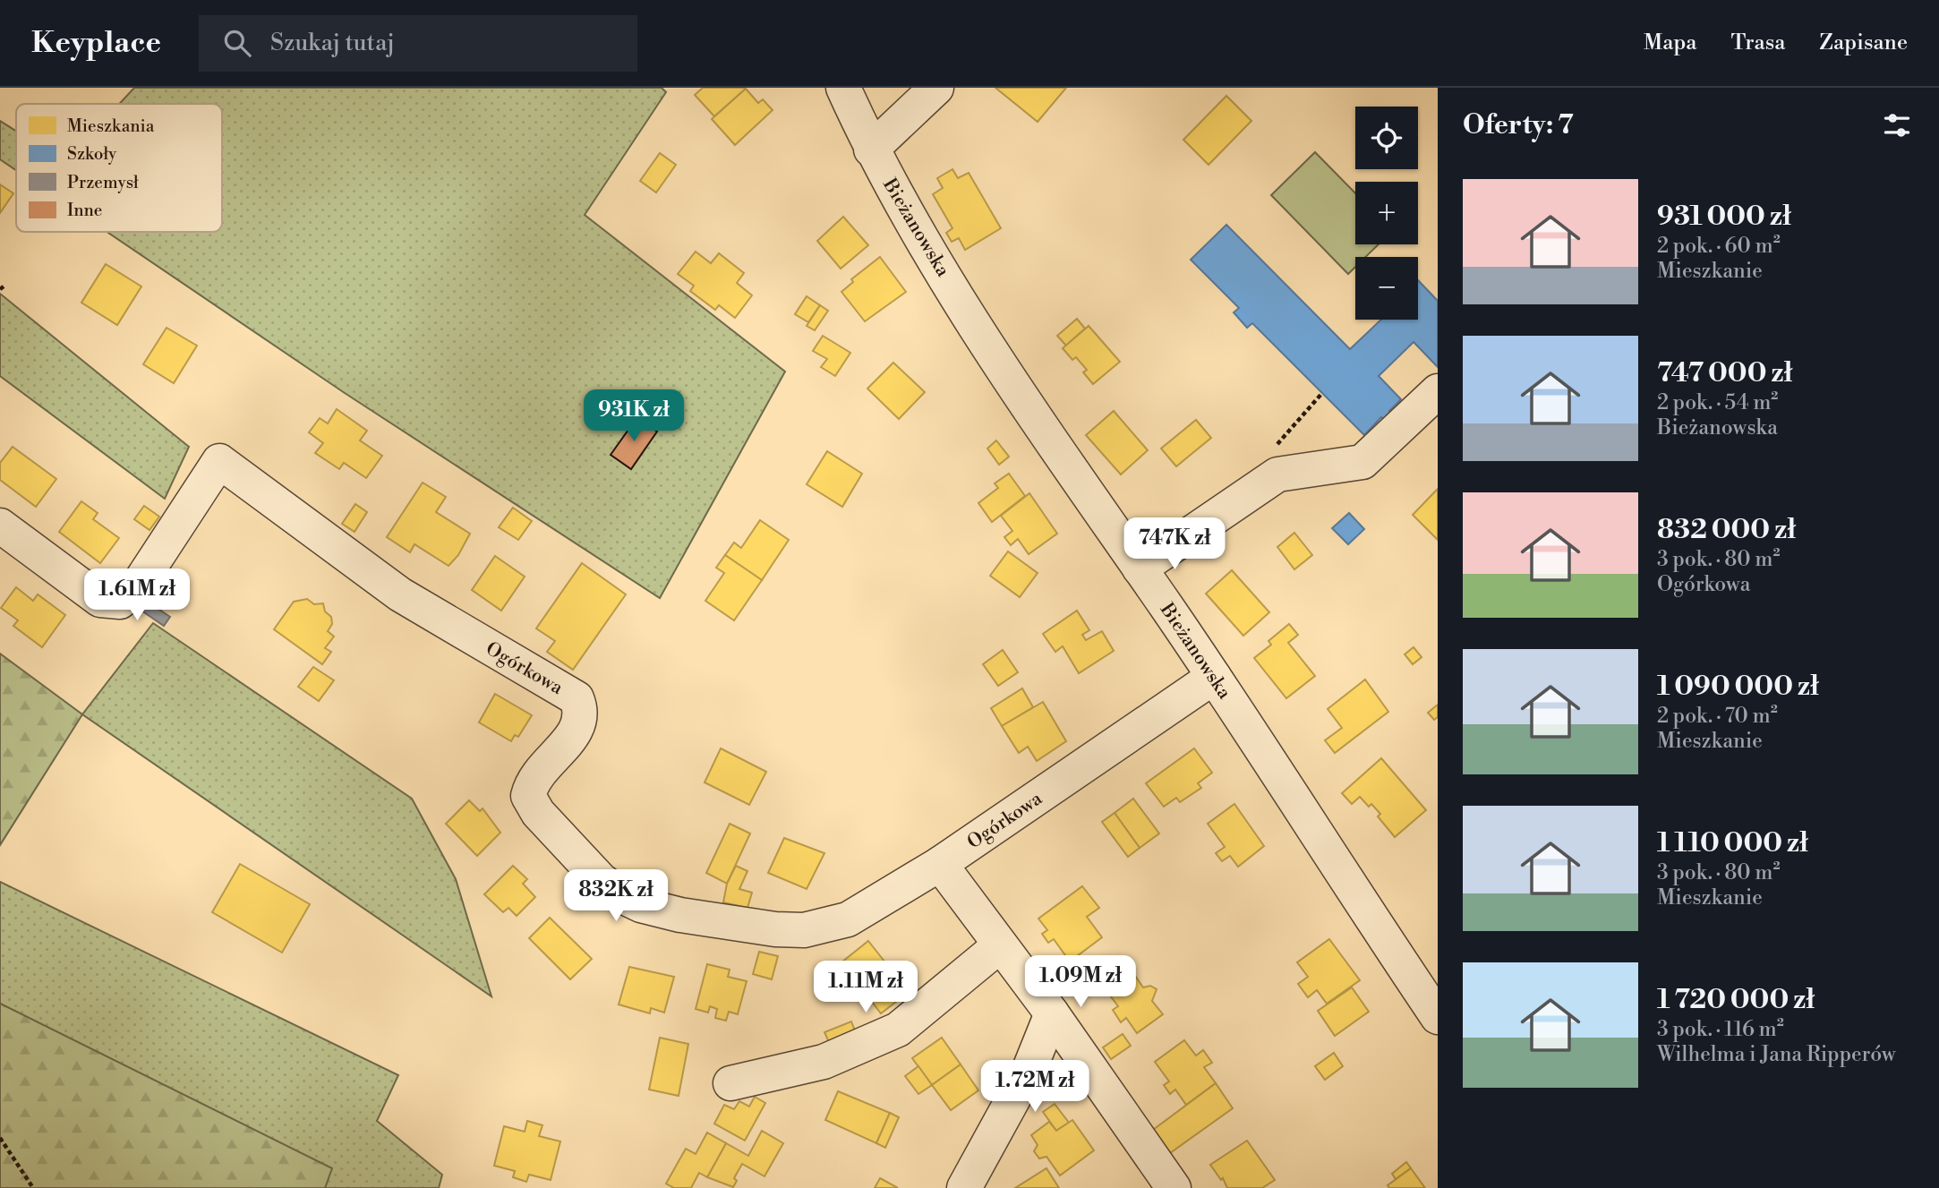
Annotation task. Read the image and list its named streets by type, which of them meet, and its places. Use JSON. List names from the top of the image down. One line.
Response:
{"streets":{"street":["Bieżanowska","Ogórkowa"]},"crossings":[["Bieżanowska","Ogórkowa"]],"legend":["Mieszkania","Szkoły","Przemysł","Inne"],"page":{"header":"Keyplace","search":"Szukaj tutaj","nav":["Mapa","Trasa","Zapisane"],"heading":"Oferty: 7","map_buttons":["+","−"],"list":[{"name":"931 000 zł","note":"2 pok. · 60 m² · Mieszkanie"},{"name":"747 000 zł","note":"2 pok. · 54 m² · Bieżanowska"},{"name":"832 000 zł","note":"3 pok. · 80 m² · Ogórkowa"},{"name":"1 090 000 zł","note":"2 pok. · 70 m² · Mieszkanie"},{"name":"1 110 000 zł","note":"3 pok. · 80 m² · Mieszkanie"},{"name":"1 720 000 zł","note":"3 pok. · 116 m² · Wilhelma i Jana Ripperów"}],"price":["931K zł","747K zł","1.61M zł","832K zł","1.09M zł","1.11M zł","1.72M zł"]}}
